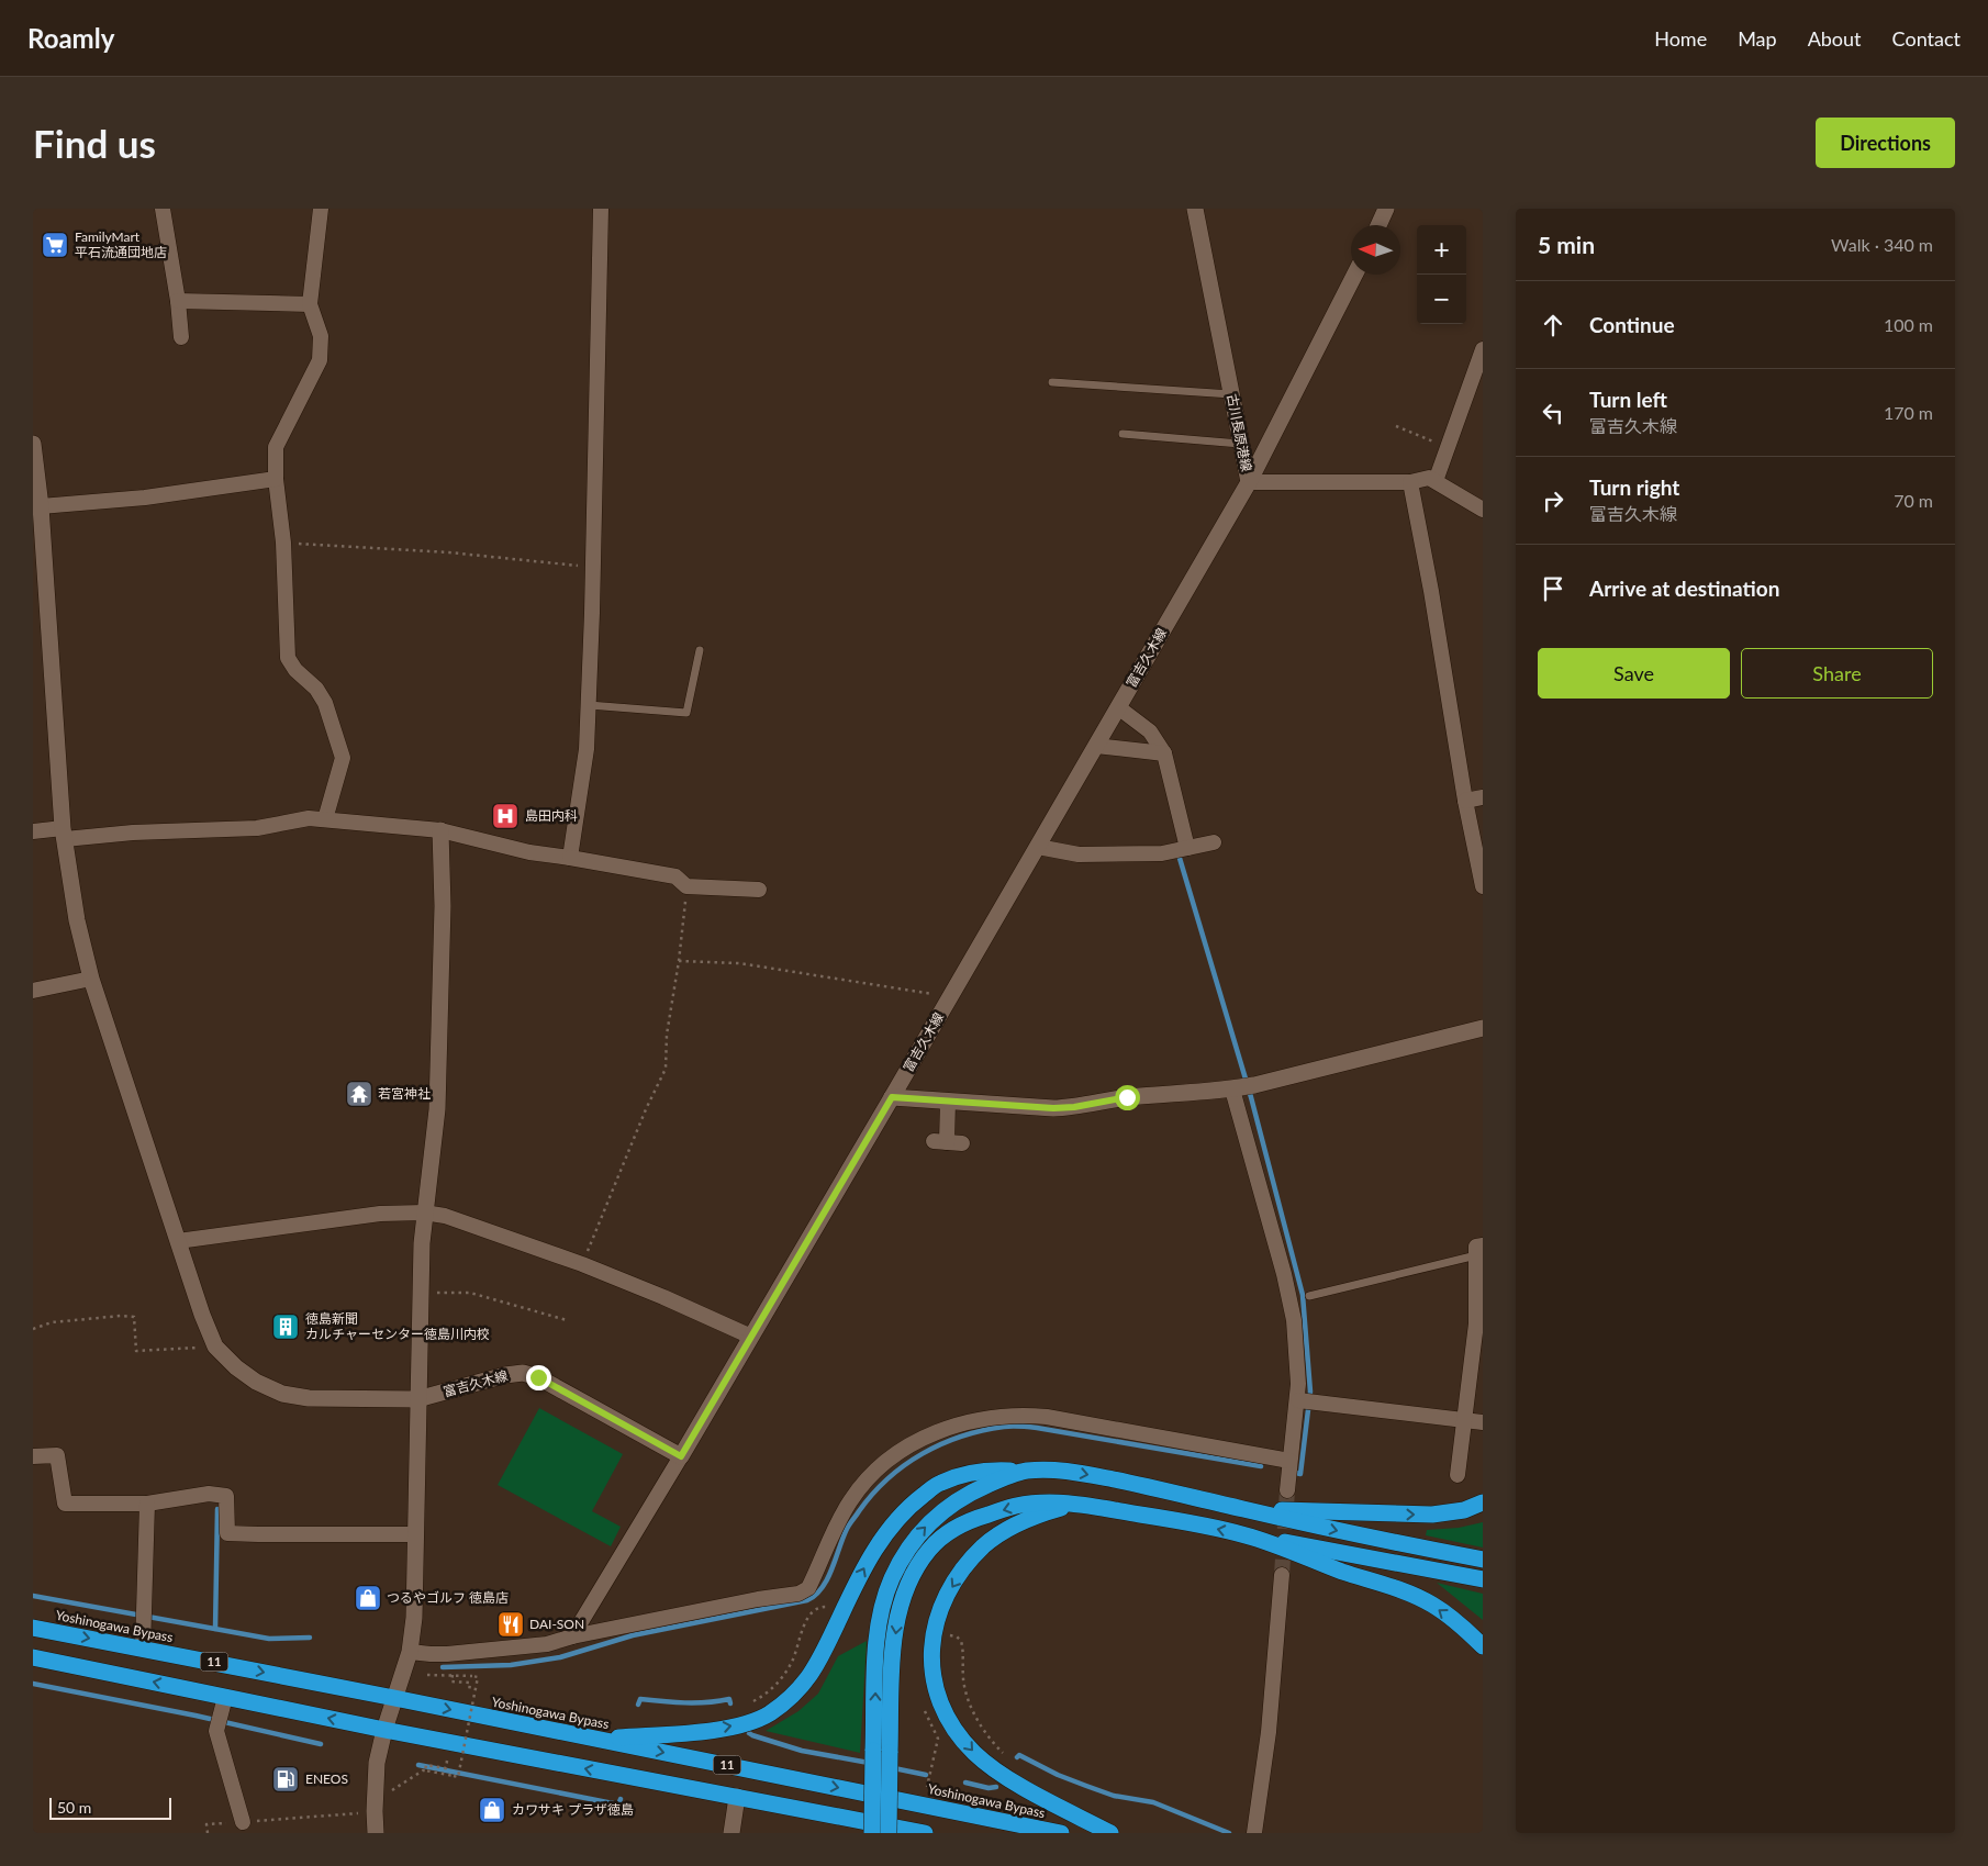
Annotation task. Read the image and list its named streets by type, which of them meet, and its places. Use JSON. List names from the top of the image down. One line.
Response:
{"streets":{"highway":["Yoshinogawa Bypass","11"],"main road":["古川長原港線","富吉久木線"]},"crossings":[["古川長原港線","富吉久木線"]],"places":{"supermarket":["FamilyMart 平石流通団地店"],"hospital":["島田内科"],"temple":["若宮神社"],"building":["徳島新聞 カルチャーセンター徳島川内校"],"shop":["つるやゴルフ 徳島店","カワサキ プラザ徳島"],"restaurant":["DAI-SON"],"fuel station":["ENEOS"]},"scale_bar":"50 m","north":"left","page":{"header":"Roamly","nav":["Home","Map","About","Contact"],"buttons":["Directions",["Save","Share"]],"title":"Find us","heading":["5 min","Walk · 340 m"],"map_buttons":["+","−"],"list":[["Continue","100 m"],["Turn left","富吉久木線","170 m"],["Turn right","富吉久木線","70 m"],"Arrive at destination"],"scale":"50 m"}}
